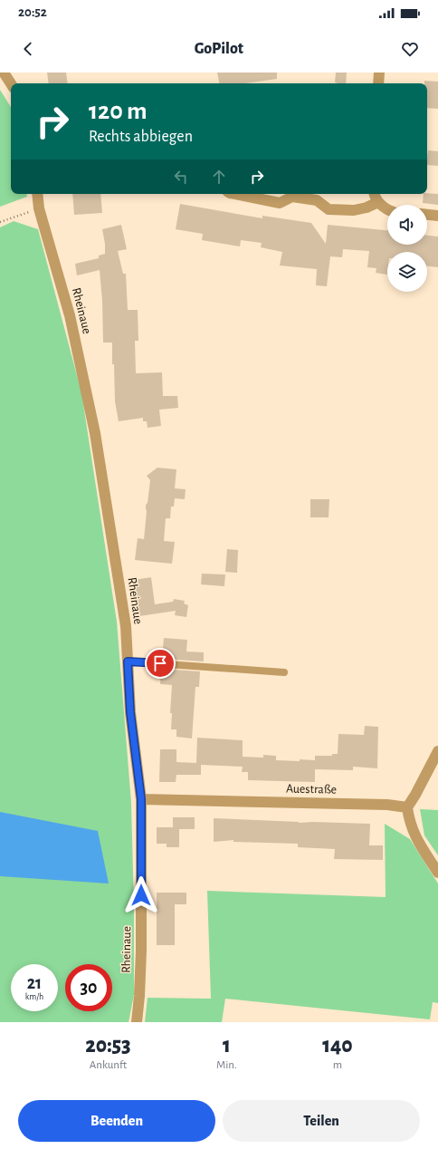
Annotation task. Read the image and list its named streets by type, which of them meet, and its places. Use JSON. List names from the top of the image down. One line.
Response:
{"streets":{"street":["Rheinaue","Auestraße"]},"crossings":[["Rheinaue","Auestraße"]],"page":{"status":"20:52","header":"GoPilot","turn":["120 m","Rechts abbiegen"],"speed":"21 km/h","limit":"30","eta":["20:53","Ankunft","1","Min.","140","m"],"buttons":["Beenden","Teilen"]}}
